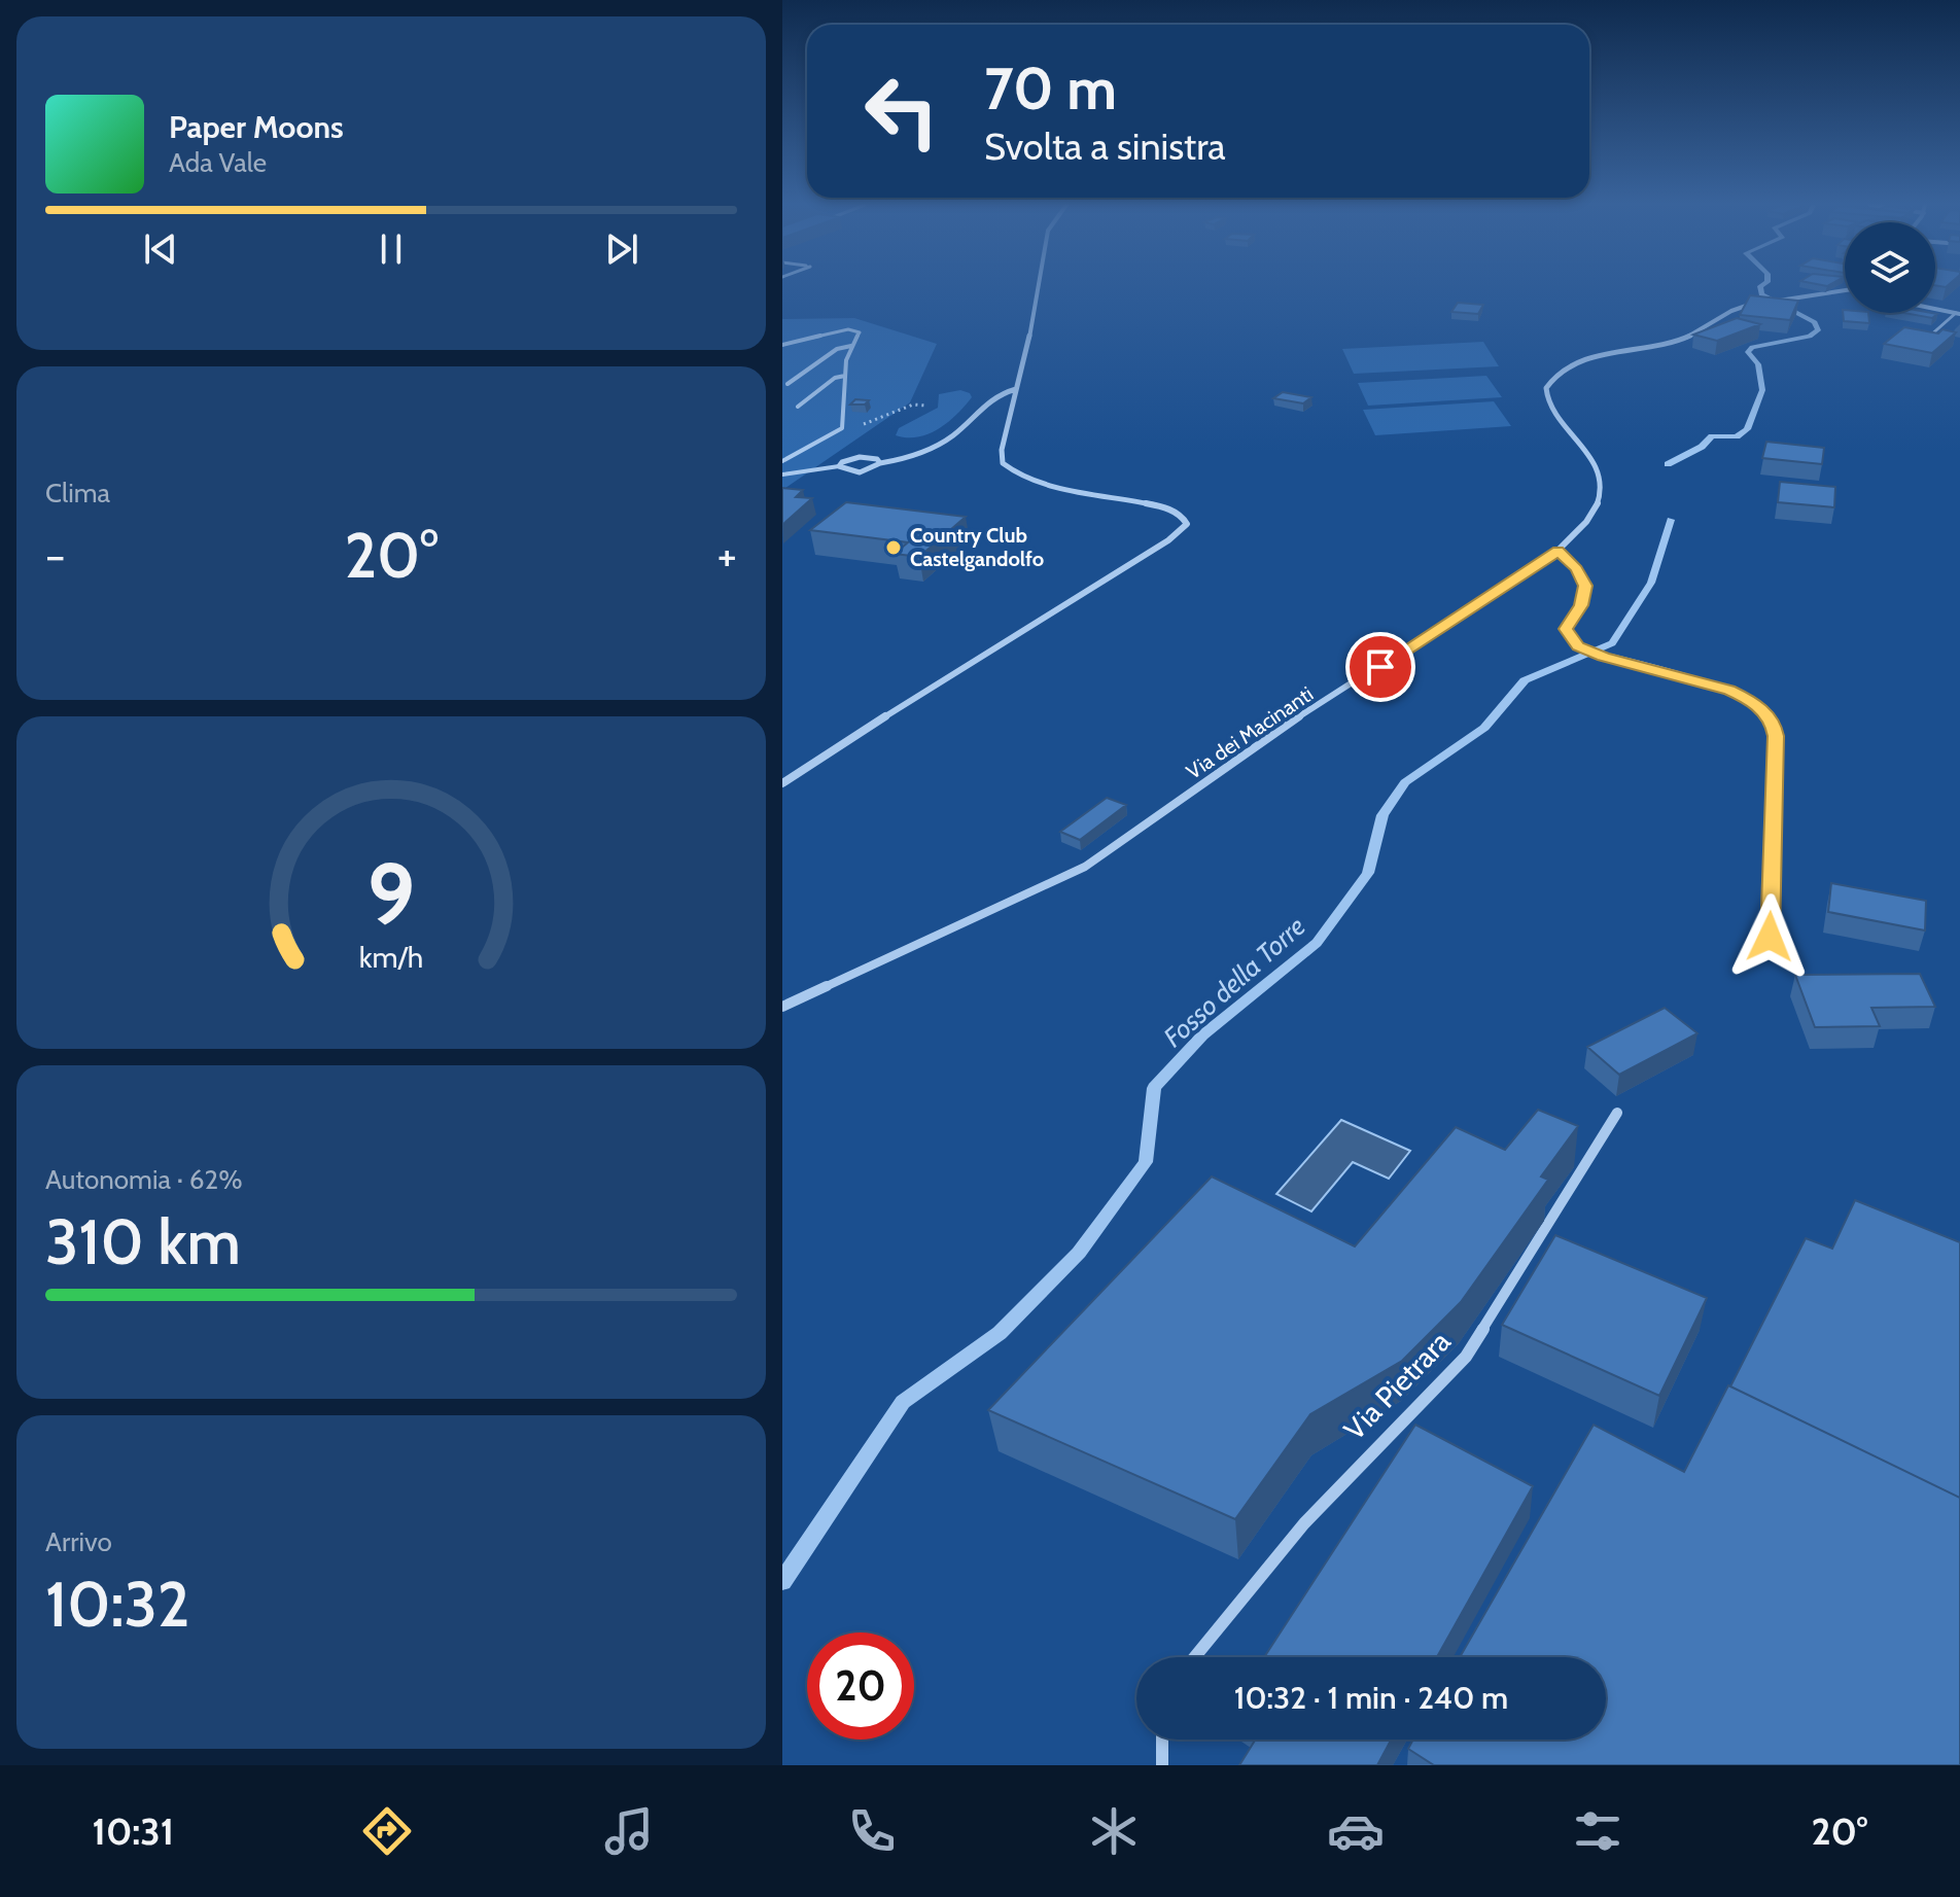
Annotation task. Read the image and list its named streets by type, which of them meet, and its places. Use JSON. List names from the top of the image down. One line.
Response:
{"streets":{"street":["Via dei Macinanti","Via Pietrara"]},"water":["Fosso della Torre"],"places":["Country Club Castelgandolfo"],"page":{"turn":["70 m","Svolta a sinistra"],"song":["Paper Moons","Ada Vale"],"tile":["Clima",["Autonomia · 62%","310 km"],["Arrivo","10:32"]],"heat":["−","20°","+"],"limit":"20","trip":"10:32 · 1 min · 240 m","tabs":["10:31","20°"],"gauge":["9","km/h"]}}
